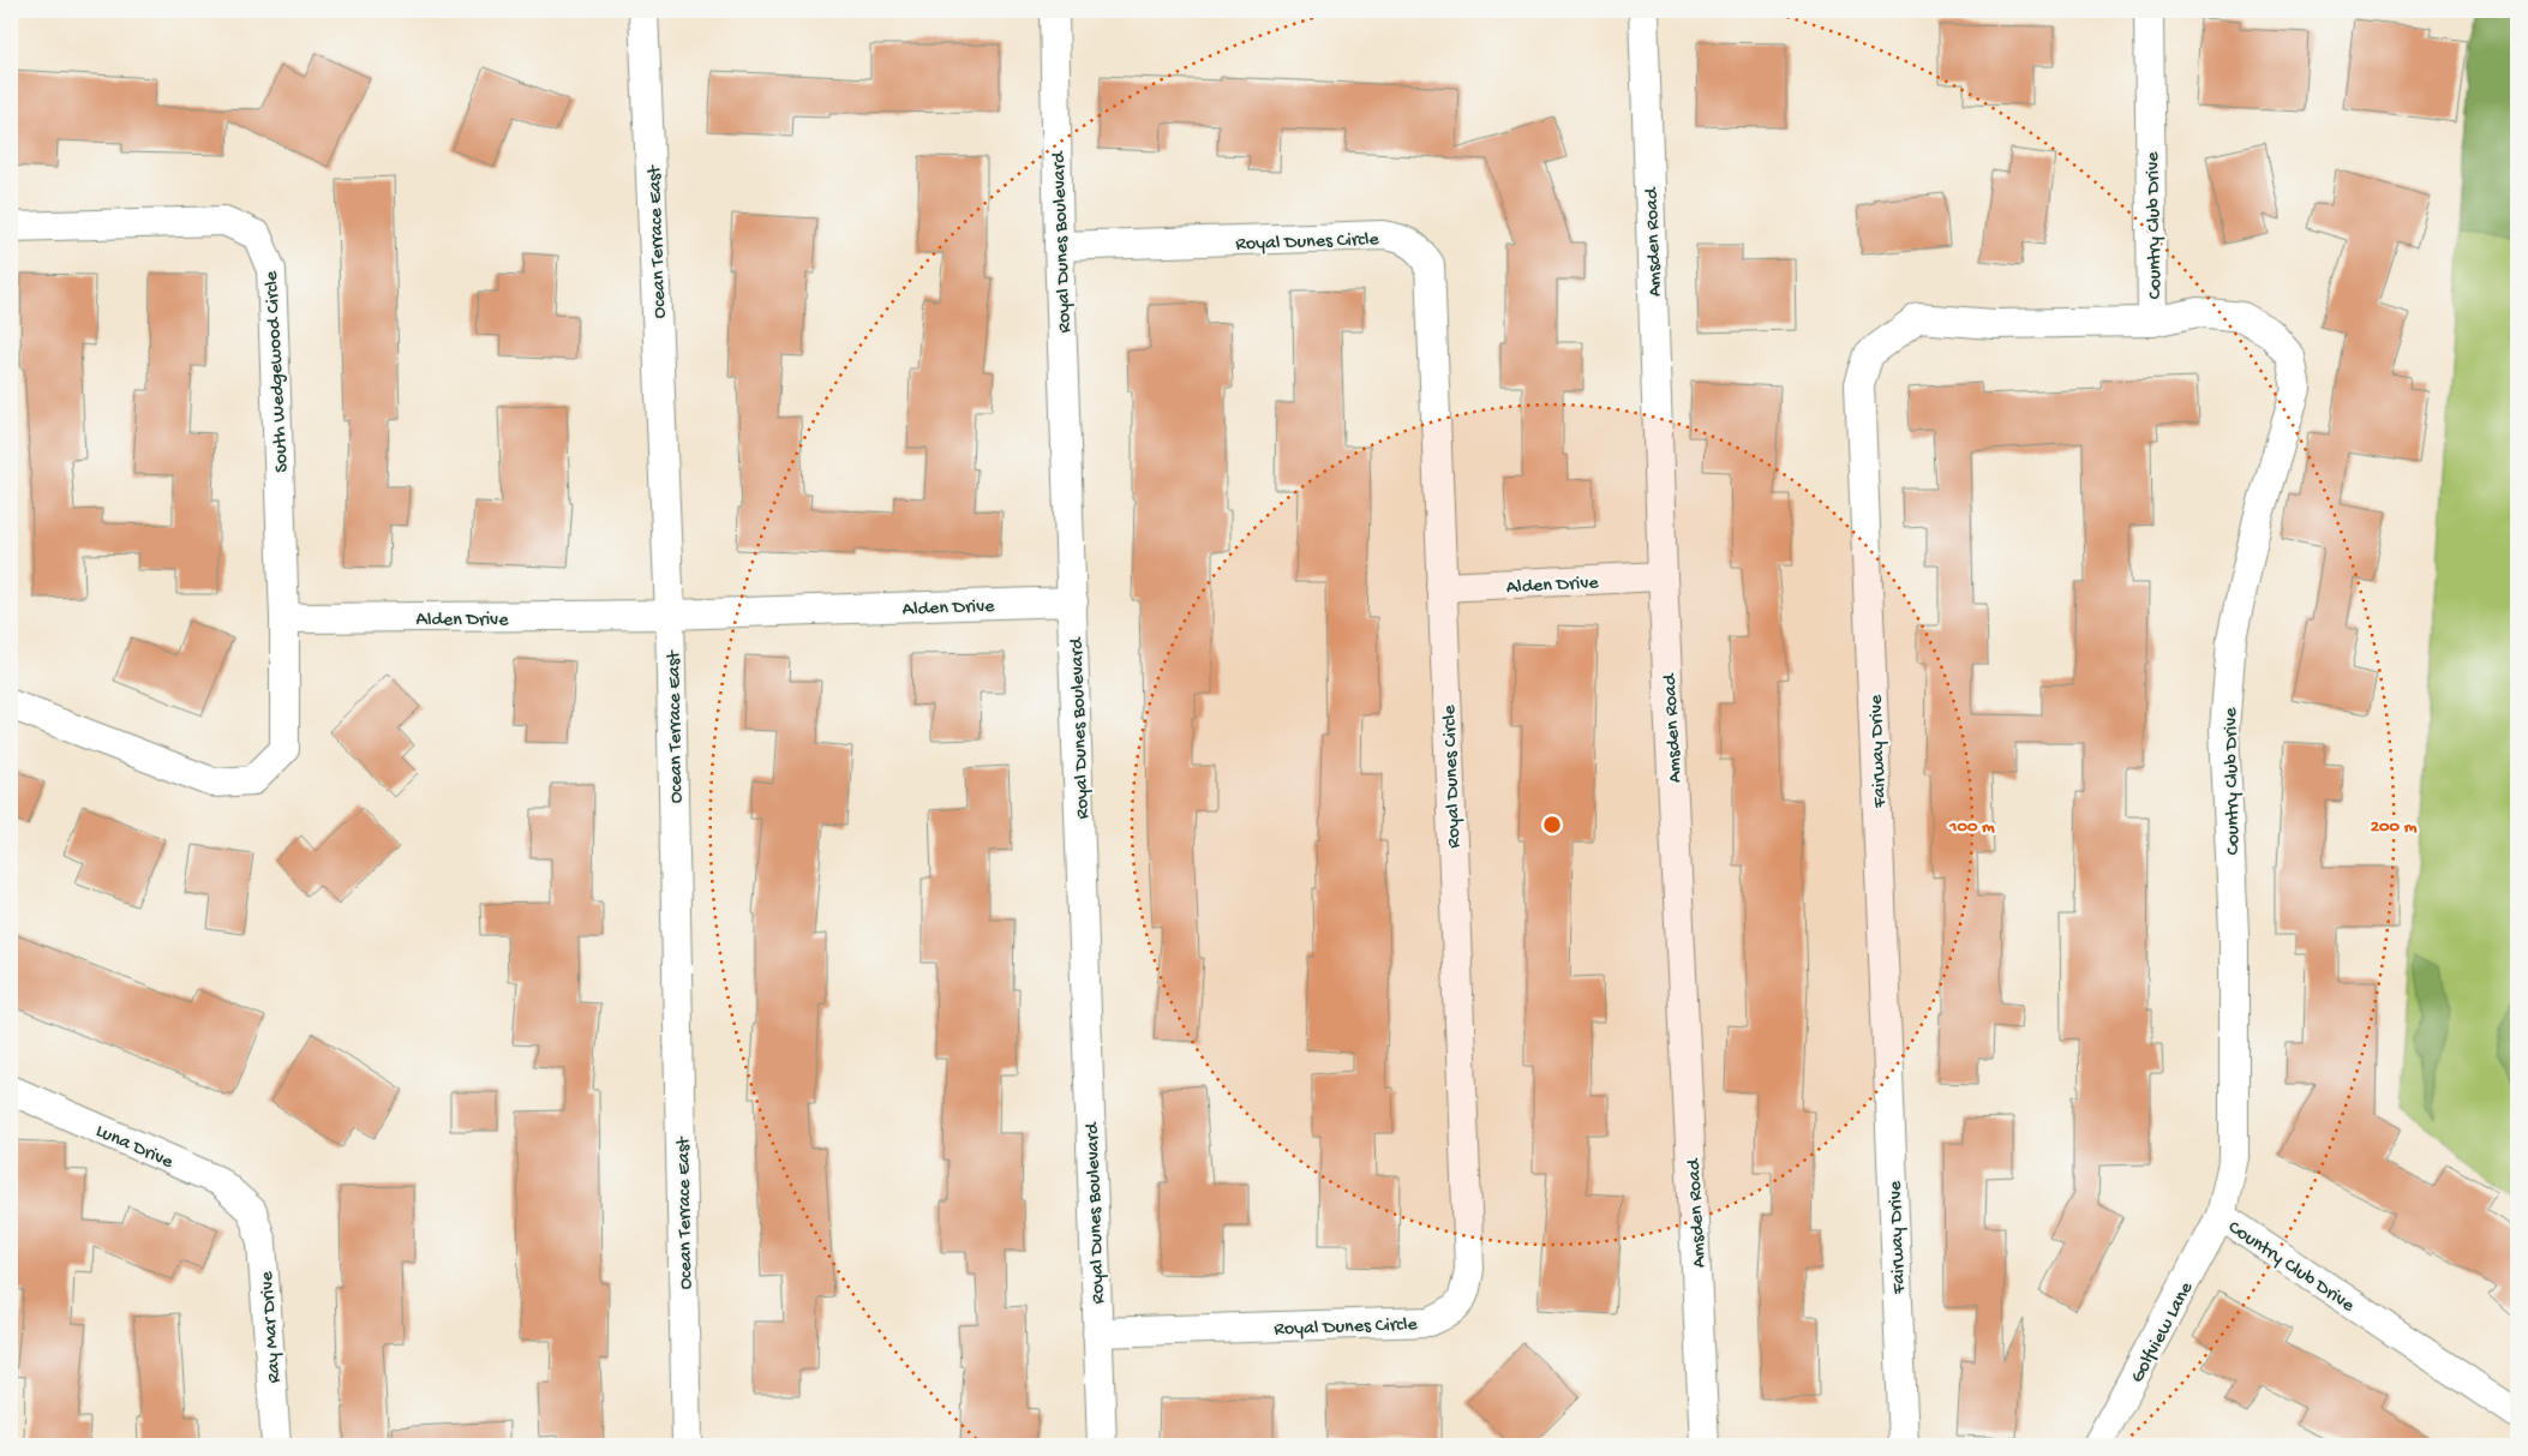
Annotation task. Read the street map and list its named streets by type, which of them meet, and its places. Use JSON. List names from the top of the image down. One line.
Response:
{"streets":{"street":["Country Club Drive","Royal Dunes Circle","Ocean Terrace East","Royal Dunes Boulevard","Amsden Road","South Wedgewood Circle","Alden Drive","Fairway Drive","Luna Drive","Ray Mar Drive","Golfview Lane"]},"crossings":[["Country Club Drive","Fairway Drive"],["Country Club Drive","Golfview Lane"],["Royal Dunes Circle","Royal Dunes Boulevard"],["Royal Dunes Circle","Alden Drive"],["Ocean Terrace East","Alden Drive"],["Royal Dunes Boulevard","Alden Drive"],["Amsden Road","Alden Drive"],["South Wedgewood Circle","Alden Drive"],["Luna Drive","Ray Mar Drive"]],"rings":["100 m","200 m"]}
